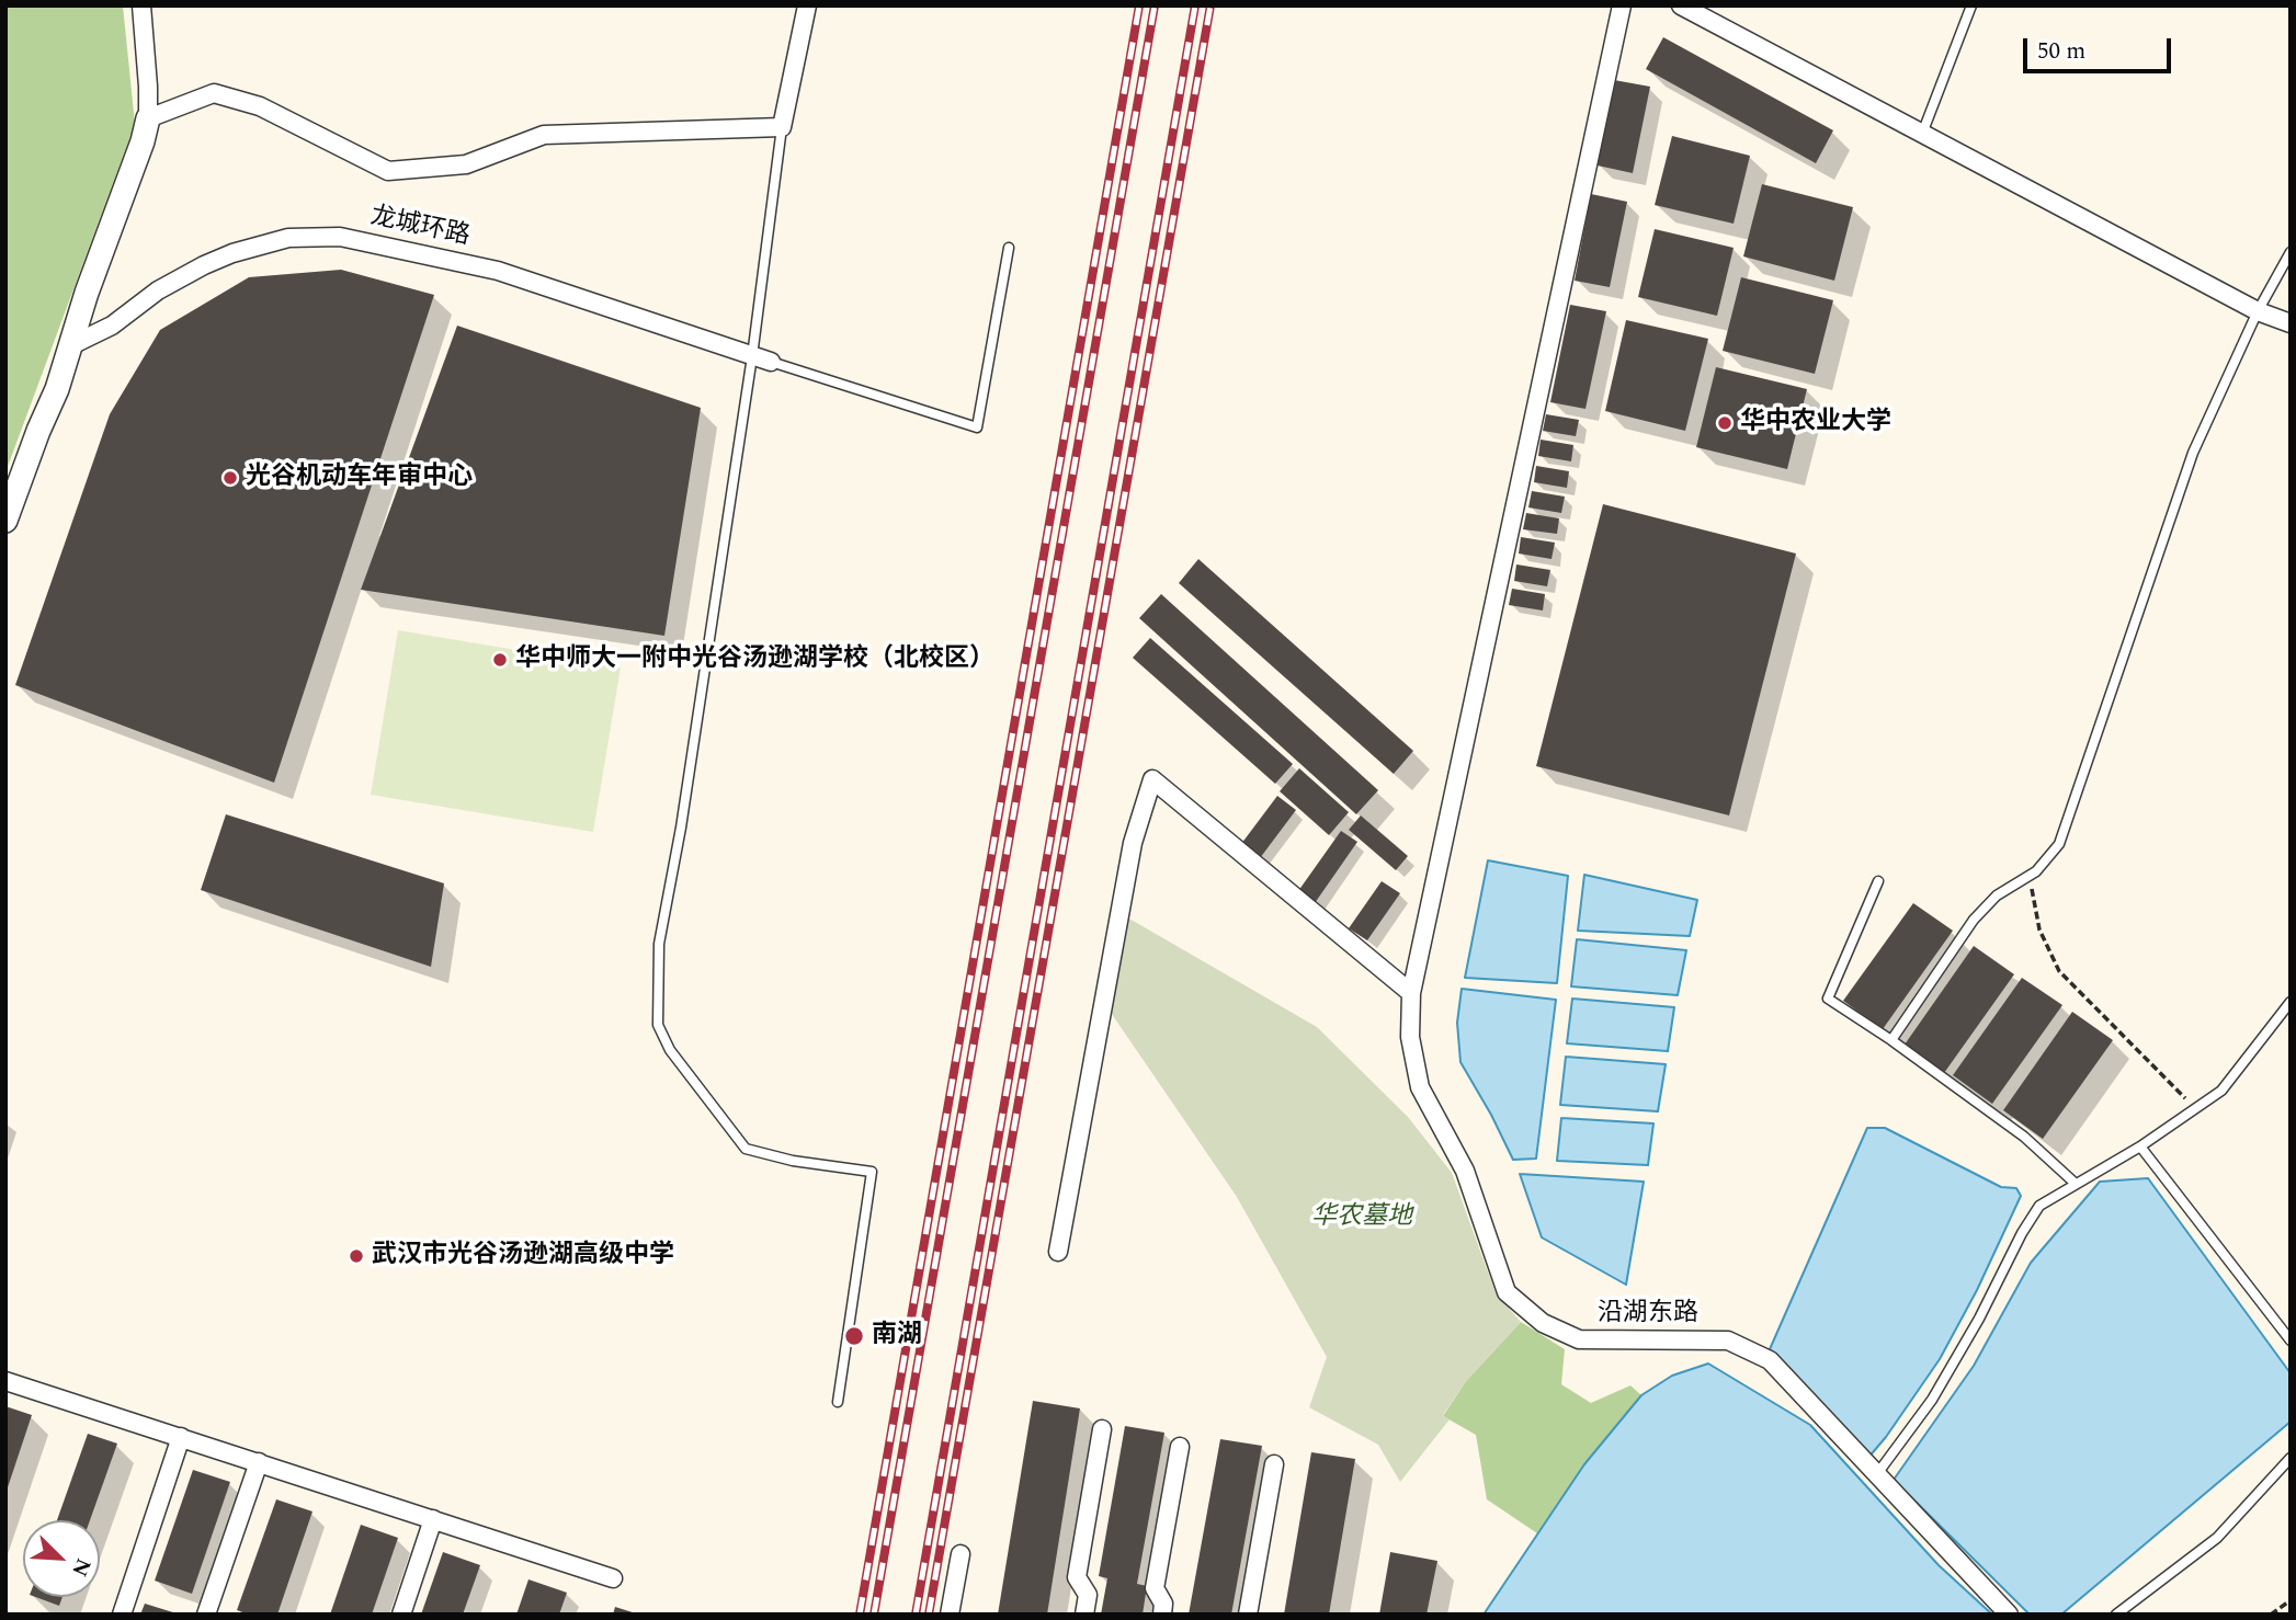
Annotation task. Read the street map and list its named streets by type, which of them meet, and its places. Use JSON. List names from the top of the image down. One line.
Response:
{"streets":{"street":["龙城环路","沿湖东路"]},"parks":["华农墓地"],"places":["华中农业大学","光谷机动车年审中心","华中师大一附中光谷汤逊湖学校（北校区）","武汉市光谷汤逊湖高级中学","南湖"],"scale_bar":"50 m","north":"bottom right"}
